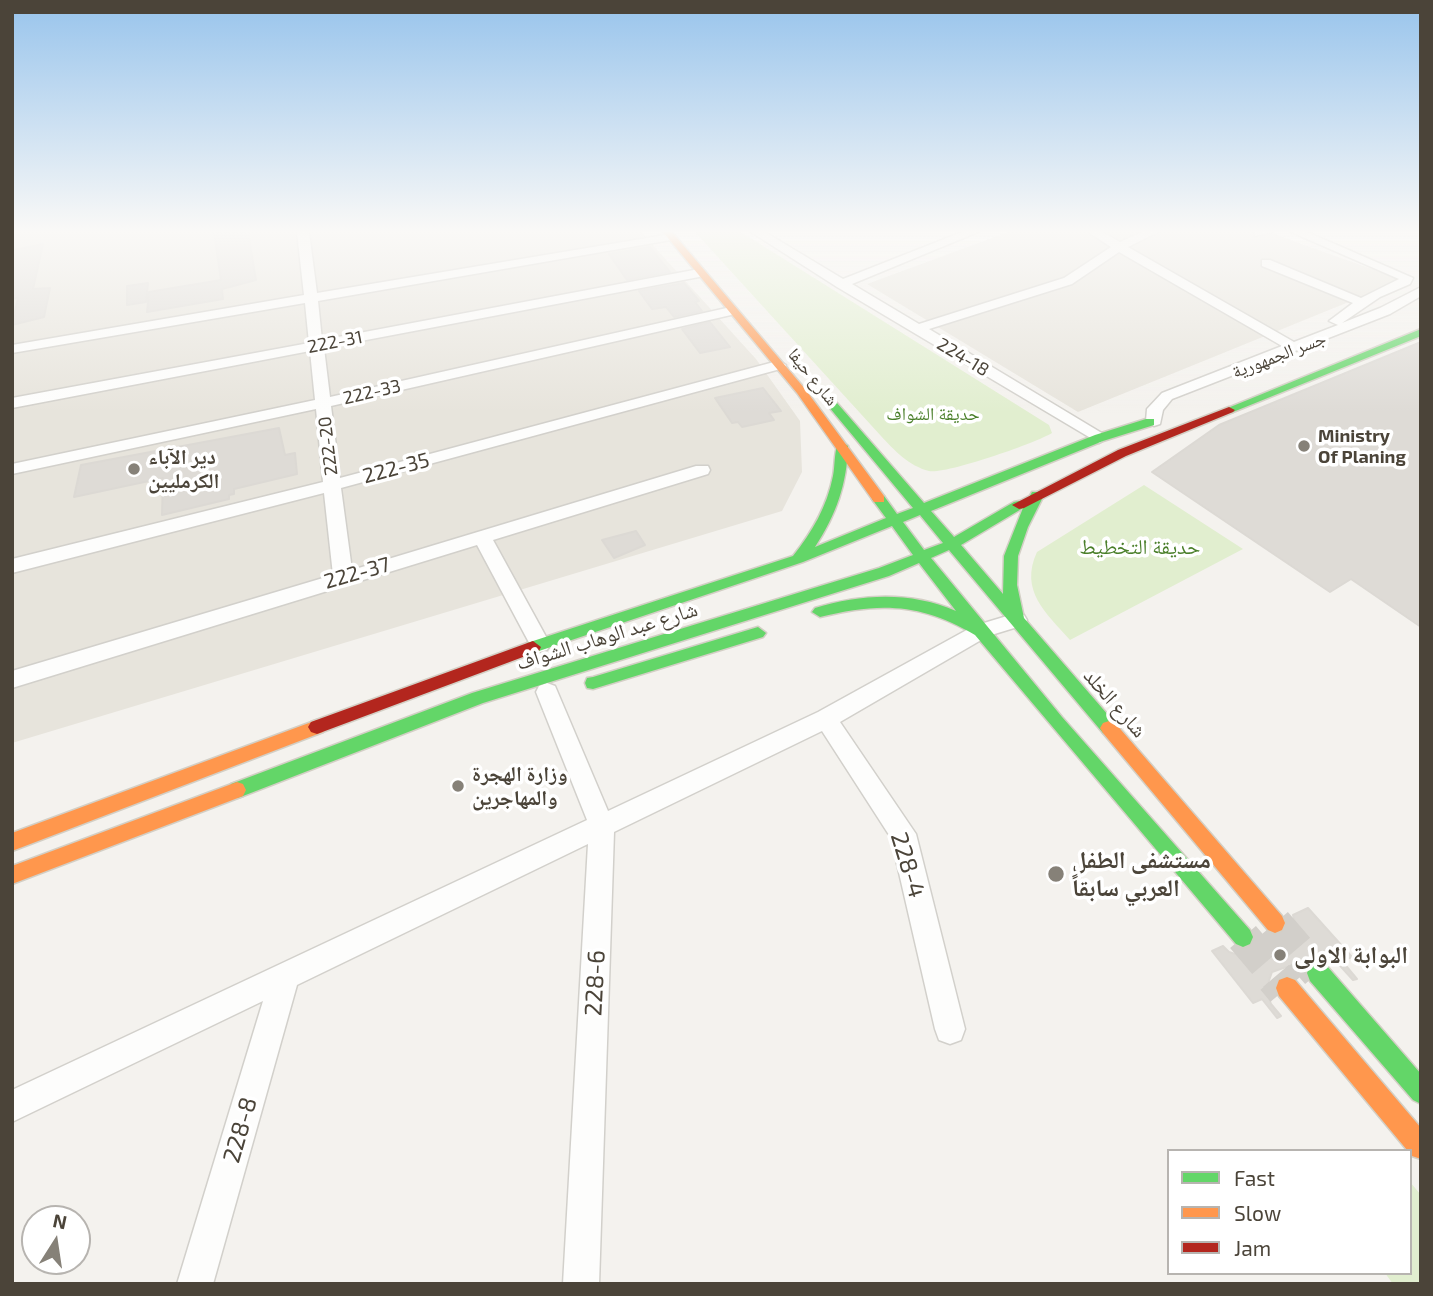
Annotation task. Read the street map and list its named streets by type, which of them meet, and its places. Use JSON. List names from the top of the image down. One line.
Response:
{"streets":{"main road":["جسر الجمهورية","شارع حيفا","شارع عبد الوهاب الشواف","شارع الخلد"],"street":["222-31","224-18","222-33","222-20","222-35","222-37","228-4","228-6","228-8"]},"crossings":[["222-31","222-20"],["جسر الجمهورية","شارع عبد الوهاب الشواف"],["224-18","شارع عبد الوهاب الشواف"],["شارع حيفا","222-33"],["شارع حيفا","222-35"],["شارع حيفا","شارع عبد الوهاب الشواف"],["شارع حيفا","شارع الخلد"],["222-33","222-20"],["222-20","222-35"],["222-20","222-37"],["شارع عبد الوهاب الشواف","شارع الخلد"]],"parks":["حديقة الشواف","حديقة التخطيط"],"places":["Ministry Of Planing","دير الآباء الكرمليين","وزارة الهجرة والمهاجرين","مستشفى الطفل العربي سابقاً","البوابة الاولى"],"legend":["Fast","Slow","Jam"],"north":"top"}
